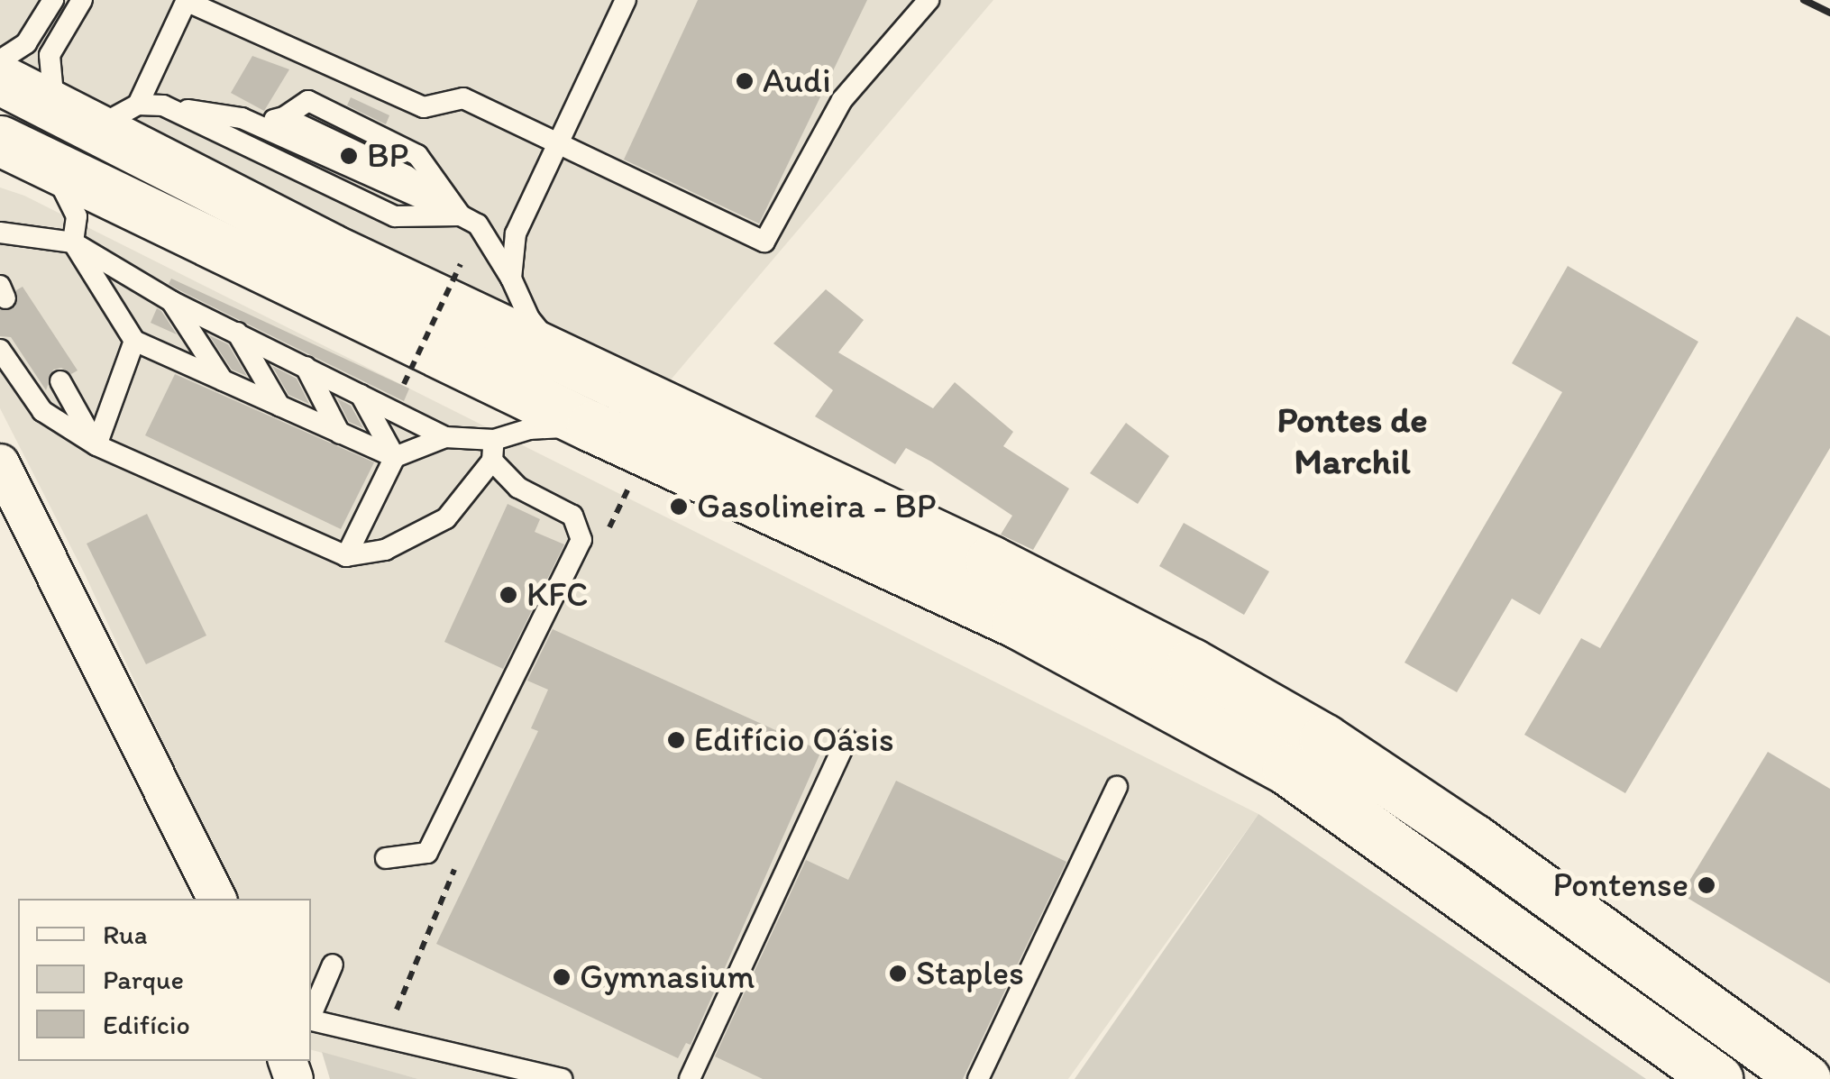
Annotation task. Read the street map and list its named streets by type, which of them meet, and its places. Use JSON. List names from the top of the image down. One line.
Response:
{"districts":["Pontes de Marchil"],"places":["Audi","BP","Gasolineira - BP","KFC","Edifício Oásis","Pontense","Staples","Gymnasium"],"legend":["Rua","Parque","Edifício"]}
